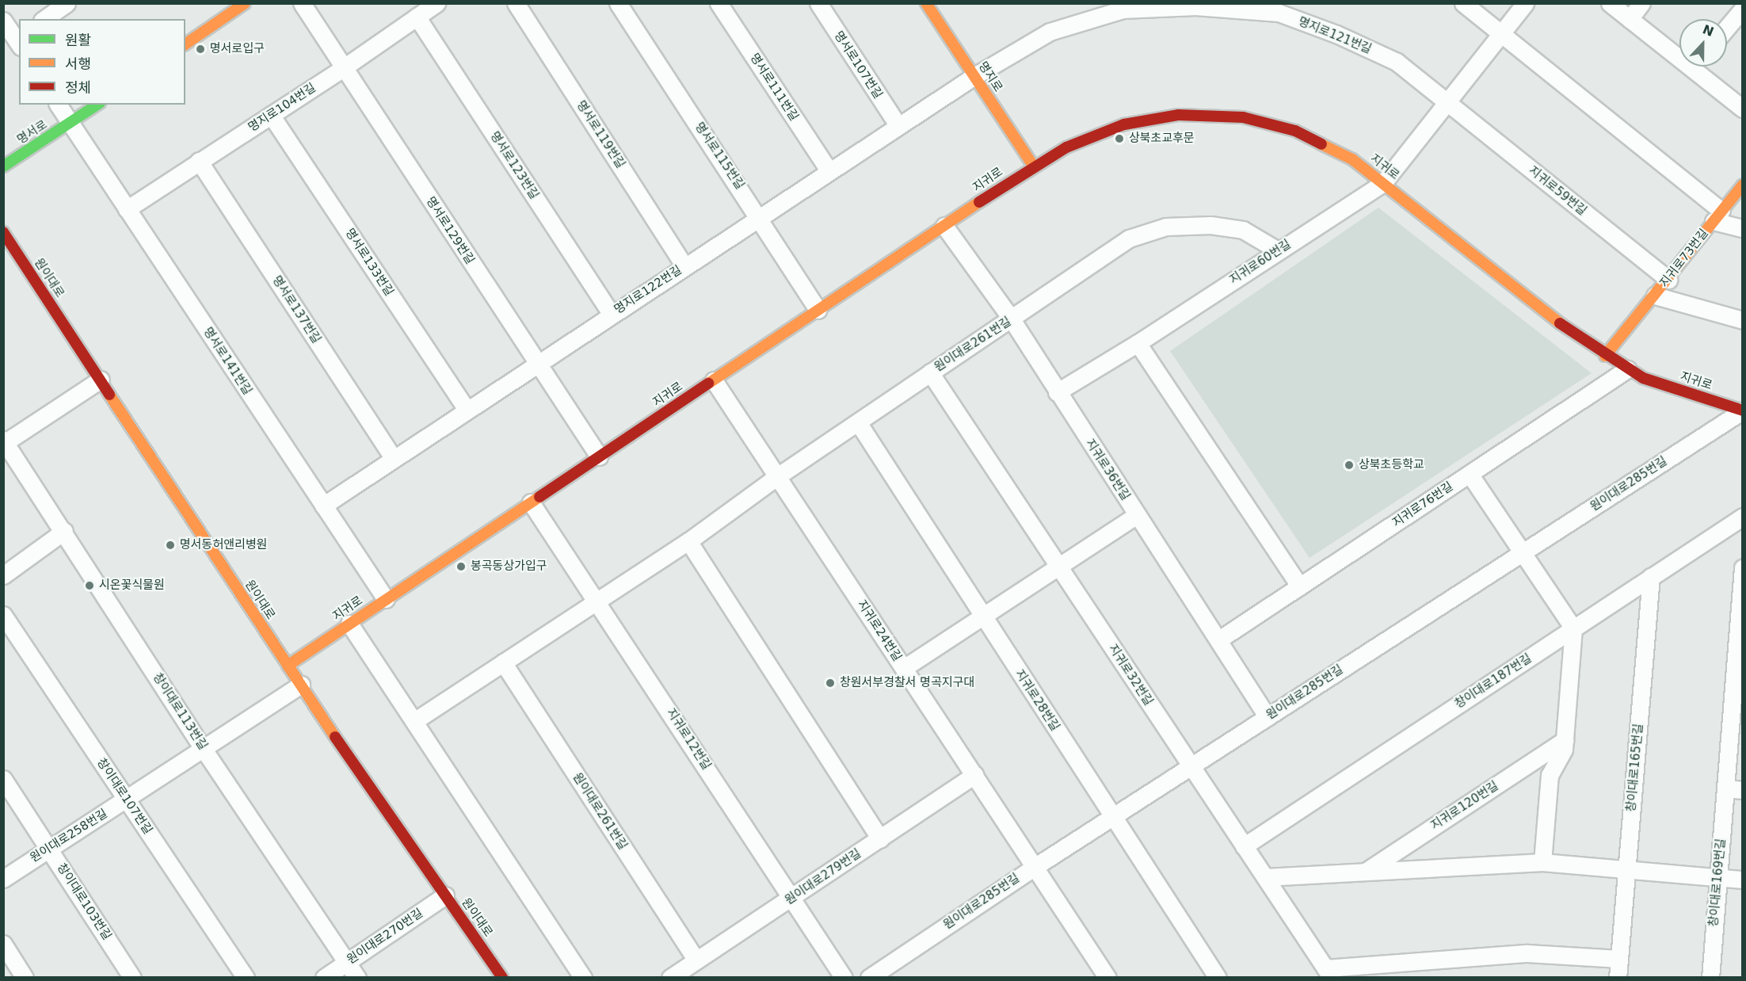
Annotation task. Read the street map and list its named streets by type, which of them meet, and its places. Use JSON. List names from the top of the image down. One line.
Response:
{"streets":{"street":["명지로121번길","명서로107번길","명지로","명서로111번길","명지로104번길","명서로","명서로119번길","명서로115번길","명서로123번길","지귀로","지귀로59번길","명서로129번길","지귀로73번길","명서로133번길","지귀로60번길","원이대로","명지로122번길","명서로137번길","원이대로261번길","명서로141번길","지귀로36번길","원이대로285번길","지귀로76번길","지귀로24번길","지귀로32번길","창이대로187번길","지귀로28번길","창이대로113번길","지귀로12번길","창이대로165번길","창이대로107번길","지귀로120번길","원이대로258번길","원이대로279번길","창이대로169번길","창이대로103번길","원이대로270번길"]},"crossings":[["명지로121번길","명지로"],["명지로121번길","지귀로59번길"],["명지로121번길","명지로122번길"],["명서로107번길","명지로122번길"],["명지로","지귀로"],["명지로","명지로122번길"],["명서로111번길","명지로122번길"],["명지로104번길","명서로123번길"],["명지로104번길","명서로129번길"],["명지로104번길","명서로133번길"],["명지로104번길","명서로137번길"],["명지로104번길","명서로141번길"],["명서로","명서로141번길"],["명서로119번길","명지로122번길"],["명서로115번길","지귀로"],["명서로115번길","명지로122번길"],["명서로123번길","명지로122번길"],["지귀로","명서로129번길"],["지귀로","지귀로73번길"],["지귀로","지귀로60번길"],["지귀로","원이대로"],["지귀로","명서로141번길"],["지귀로","지귀로36번길"],["지귀로","원이대로285번길"],["지귀로","지귀로76번길"],["지귀로","지귀로24번길"],["지귀로","지귀로12번길"],["지귀로59번길","지귀로73번길"],["명서로129번길","명지로122번길"],["명서로133번길","명지로122번길"],["지귀로60번길","원이대로261번길"],["지귀로60번길","지귀로36번길"],["원이대로","원이대로258번길"],["원이대로","원이대로270번길"],["명지로122번길","명서로137번길"],["명지로122번길","명서로141번길"],["원이대로261번길","지귀로36번길"],["원이대로261번길","지귀로24번길"],["원이대로261번길","지귀로32번길"],["원이대로261번길","지귀로28번길"],["원이대로261번길","지귀로12번길"],["원이대로261번길","원이대로279번길"],["지귀로36번길","원이대로285번길"],["지귀로36번길","지귀로76번길"],["원이대로285번길","지귀로24번길"],["원이대로285번길","지귀로32번길"],["원이대로285번길","지귀로28번길"],["지귀로24번길","원이대로279번길"],["지귀로32번길","창이대로187번길"],["창이대로187번길","창이대로165번길"],["창이대로113번길","원이대로258번길"],["창이대로113번길","원이대로270번길"],["지귀로12번길","원이대로279번길"],["창이대로107번길","원이대로258번길"],["원이대로258번길","창이대로103번길"]],"places":["명서로입구","상북초교후문","상북초등학교","명서동허앤리병원","봉곡동상가입구","시온꽃식물원","창원서부경찰서 명곡지구대"],"legend":["원활","서행","정체"],"north":"top"}
